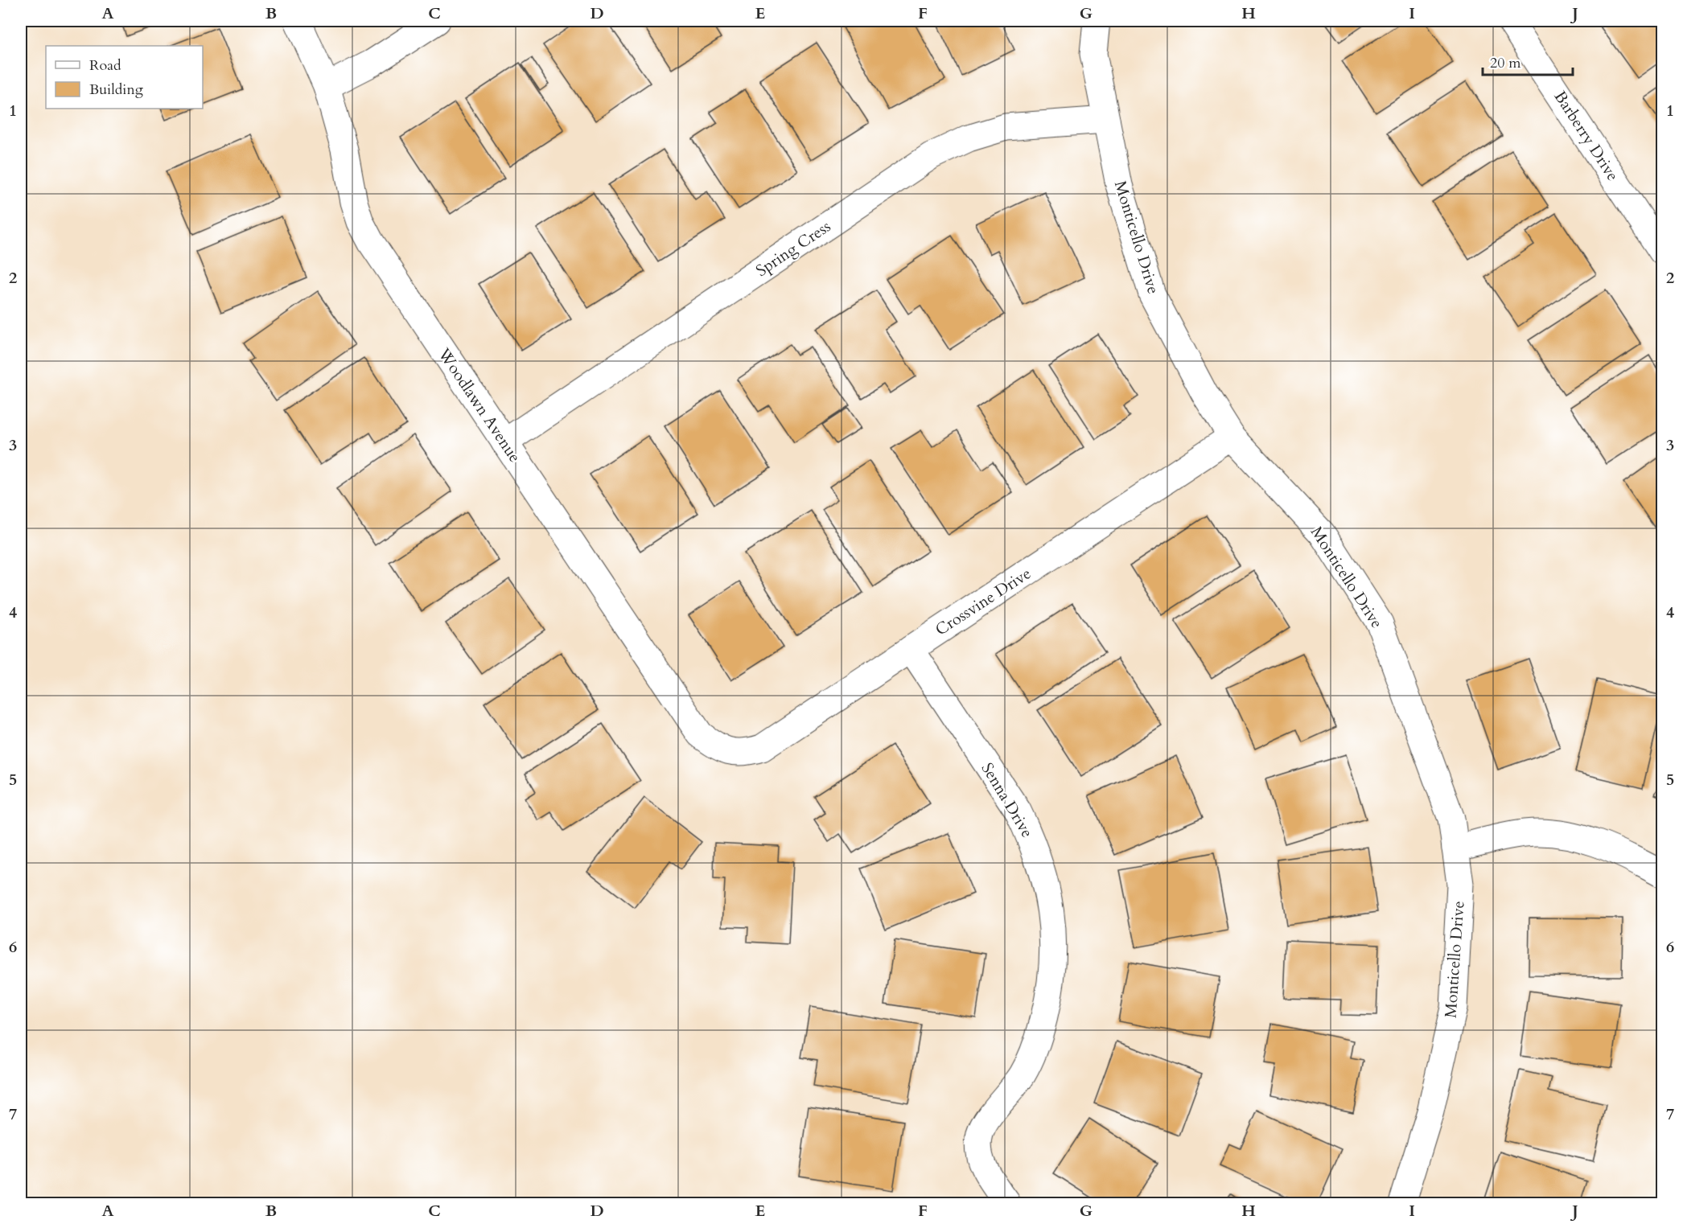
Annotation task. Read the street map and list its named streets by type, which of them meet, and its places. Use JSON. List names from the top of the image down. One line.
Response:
{"streets":{"street":["Barberry Drive","Monticello Drive","Spring Cress","Woodlawn Avenue","Crossvine Drive","Senna Drive"]},"crossings":[["Monticello Drive","Spring Cress"],["Monticello Drive","Crossvine Drive"],["Spring Cress","Woodlawn Avenue"],["Woodlawn Avenue","Crossvine Drive"],["Crossvine Drive","Senna Drive"]],"legend":["Road","Building"],"scale_bar":"20 m","grid":{"columns":["A","B","C","D","E","F","G","H","I","J"],"rows":["1","2","3","4","5","6","7"]}}
